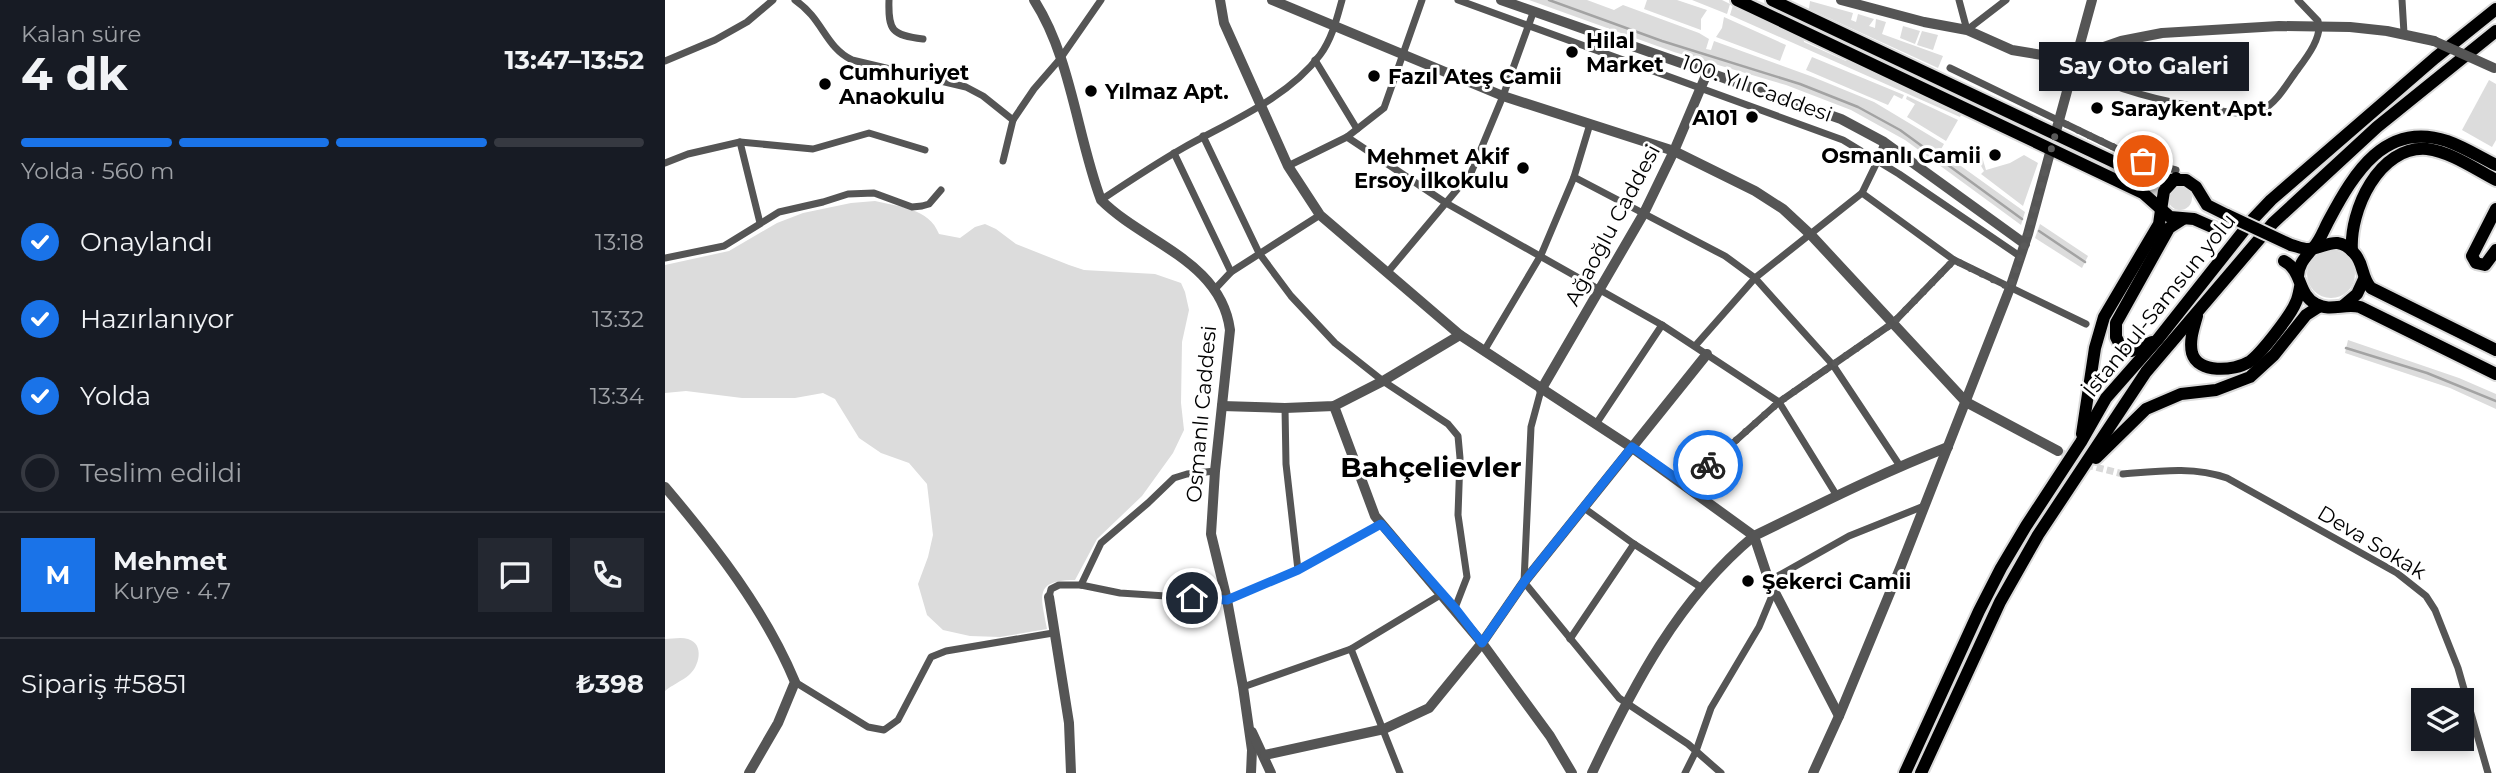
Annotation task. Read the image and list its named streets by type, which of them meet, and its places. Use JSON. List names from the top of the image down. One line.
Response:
{"streets":{"main road":["İstanbul-Samsun yolu"],"street":["100. Yıl Caddesi","Ağaoğlu Caddesi","Osmanlı Caddesi","Deva Sokak"]},"crossings":[["100. Yıl Caddesi","Ağaoğlu Caddesi"]],"districts":["Bahçelievler"],"places":["Hilal Market","Fazıl Ateş Camii","Cumhuriyet Anaokulu","Yılmaz Apt.","Saraykent Apt.","A101","Osmanlı Camii","Say Oto Galeri","Mehmet Akif Ersoy İlkokulu","Şekerci Camii"],"page":{"heading":["4 dk","Kalan süre","13:47–13:52"],"panel":["Mehmet","Kurye · 4.7","Sipariş #5851","₺398"],"bubble":"Say Oto Galeri","bar":"Yolda · 560 m","list":[["Onaylandı","13:18"],["Hazırlanıyor","13:32"],["Yolda","13:34"],"Teslim edildi"],"round":"M"}}
